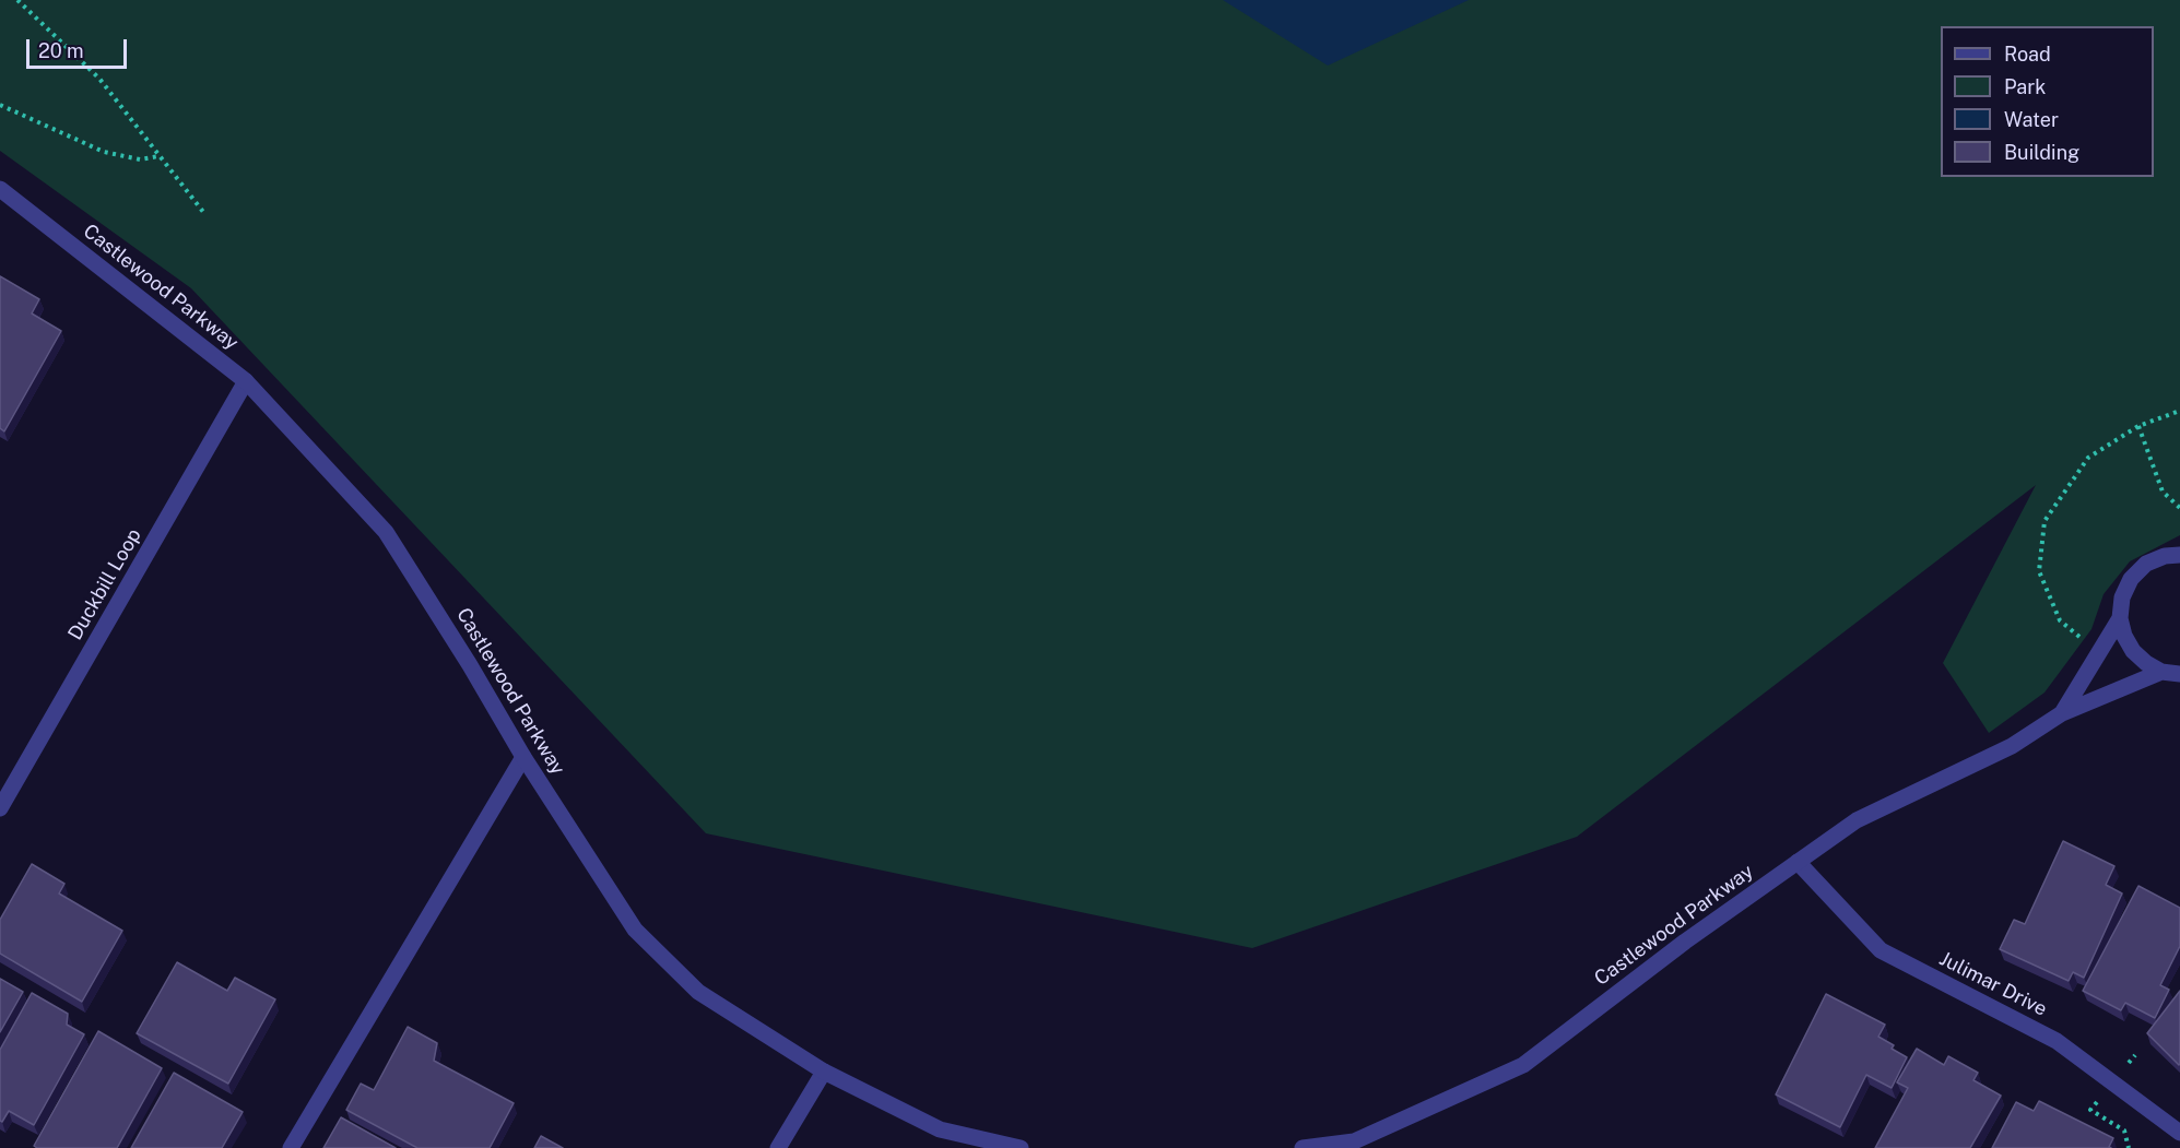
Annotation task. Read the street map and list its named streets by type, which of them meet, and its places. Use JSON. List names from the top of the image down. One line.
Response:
{"streets":{"street":["Castlewood Parkway","Duckbill Loop","Julimar Drive"]},"crossings":[["Castlewood Parkway","Duckbill Loop"],["Castlewood Parkway","Julimar Drive"]],"legend":["Road","Park","Water","Building"],"scale_bar":"20 m"}
